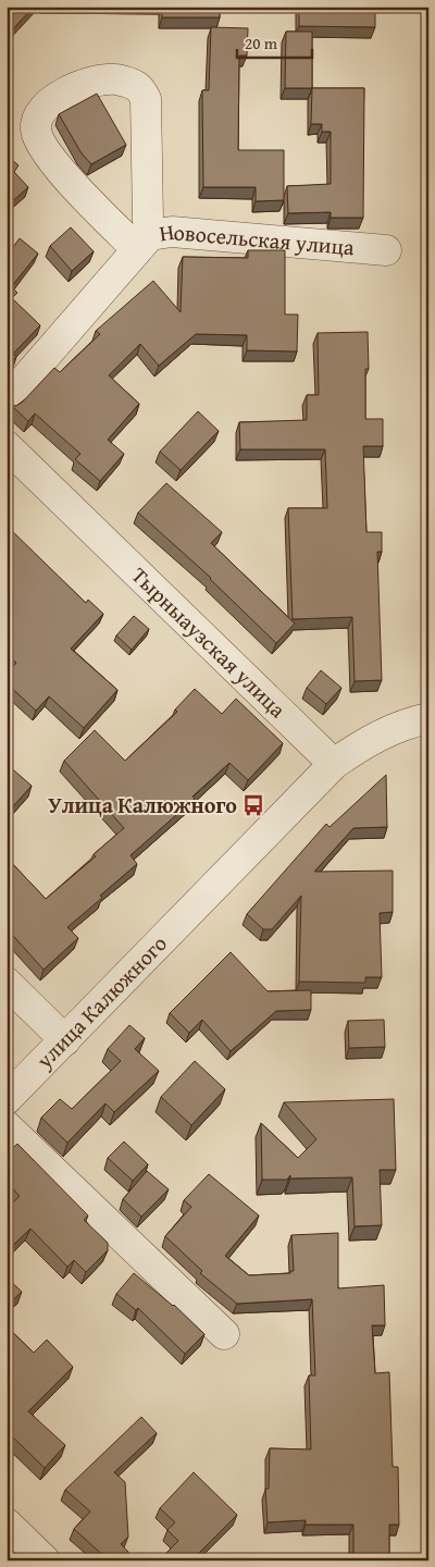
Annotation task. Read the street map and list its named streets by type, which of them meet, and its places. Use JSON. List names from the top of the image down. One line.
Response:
{"streets":{"street":["Новосельская улица","Тырныаузская улица","улица Калюжного"]},"crossings":[["Тырныаузская улица","улица Калюжного"]],"places":{"bus stop":["Улица Калюжного"]},"scale_bar":"20 m"}
